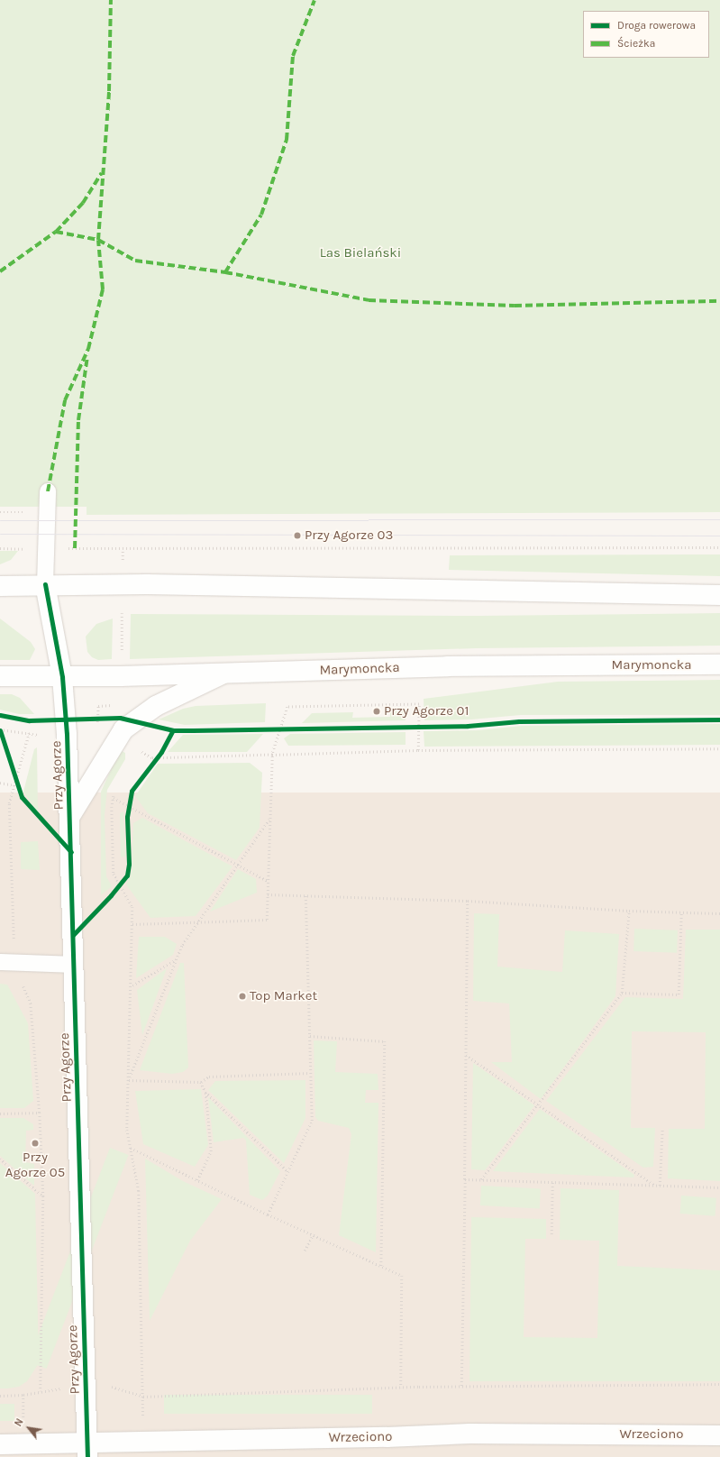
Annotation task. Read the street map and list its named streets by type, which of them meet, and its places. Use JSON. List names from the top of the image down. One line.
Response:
{"streets":{"street":["Marymoncka","Przy Agorze","Wrzeciono"]},"crossings":[["Marymoncka","Przy Agorze"],["Przy Agorze","Wrzeciono"]],"parks":["Las Bielański"],"places":["Przy Agorze 03","Przy Agorze 01","Top Market","Przy Agorze 05"],"legend":["Droga rowerowa","Ścieżka"],"north":"top left"}
